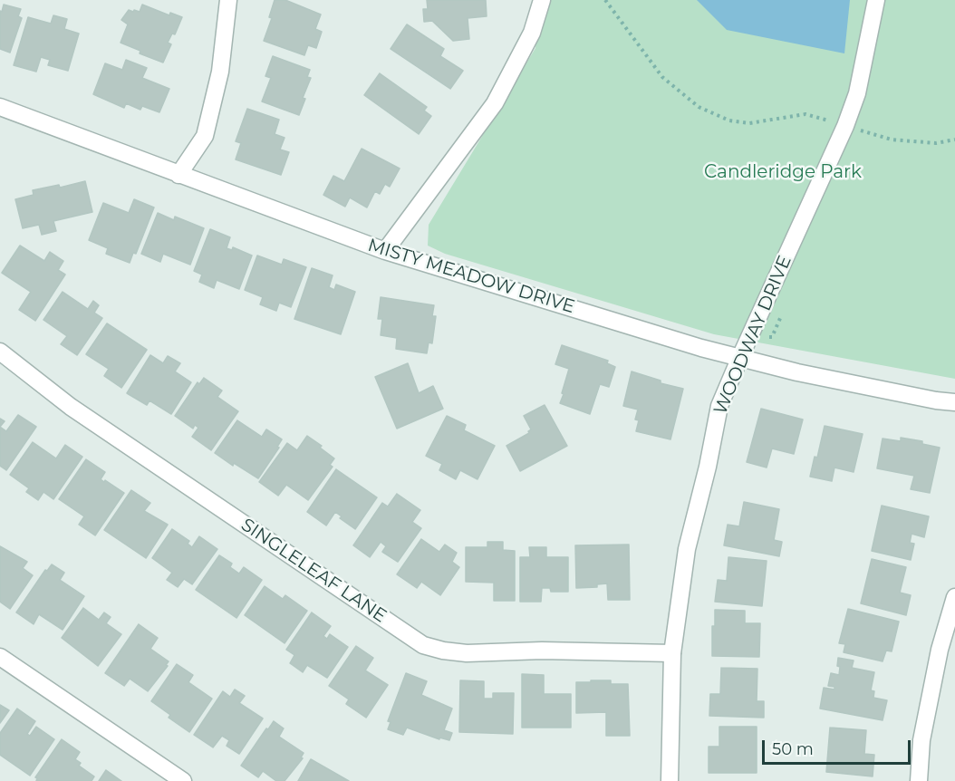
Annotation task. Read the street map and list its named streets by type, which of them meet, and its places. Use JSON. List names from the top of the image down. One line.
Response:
{"streets":{"street":["MISTY MEADOW DRIVE","WOODWAY DRIVE","SINGLELEAF LANE"]},"crossings":[["MISTY MEADOW DRIVE","WOODWAY DRIVE"],["WOODWAY DRIVE","SINGLELEAF LANE"]],"parks":["Candleridge Park"],"scale_bar":"50 m"}
